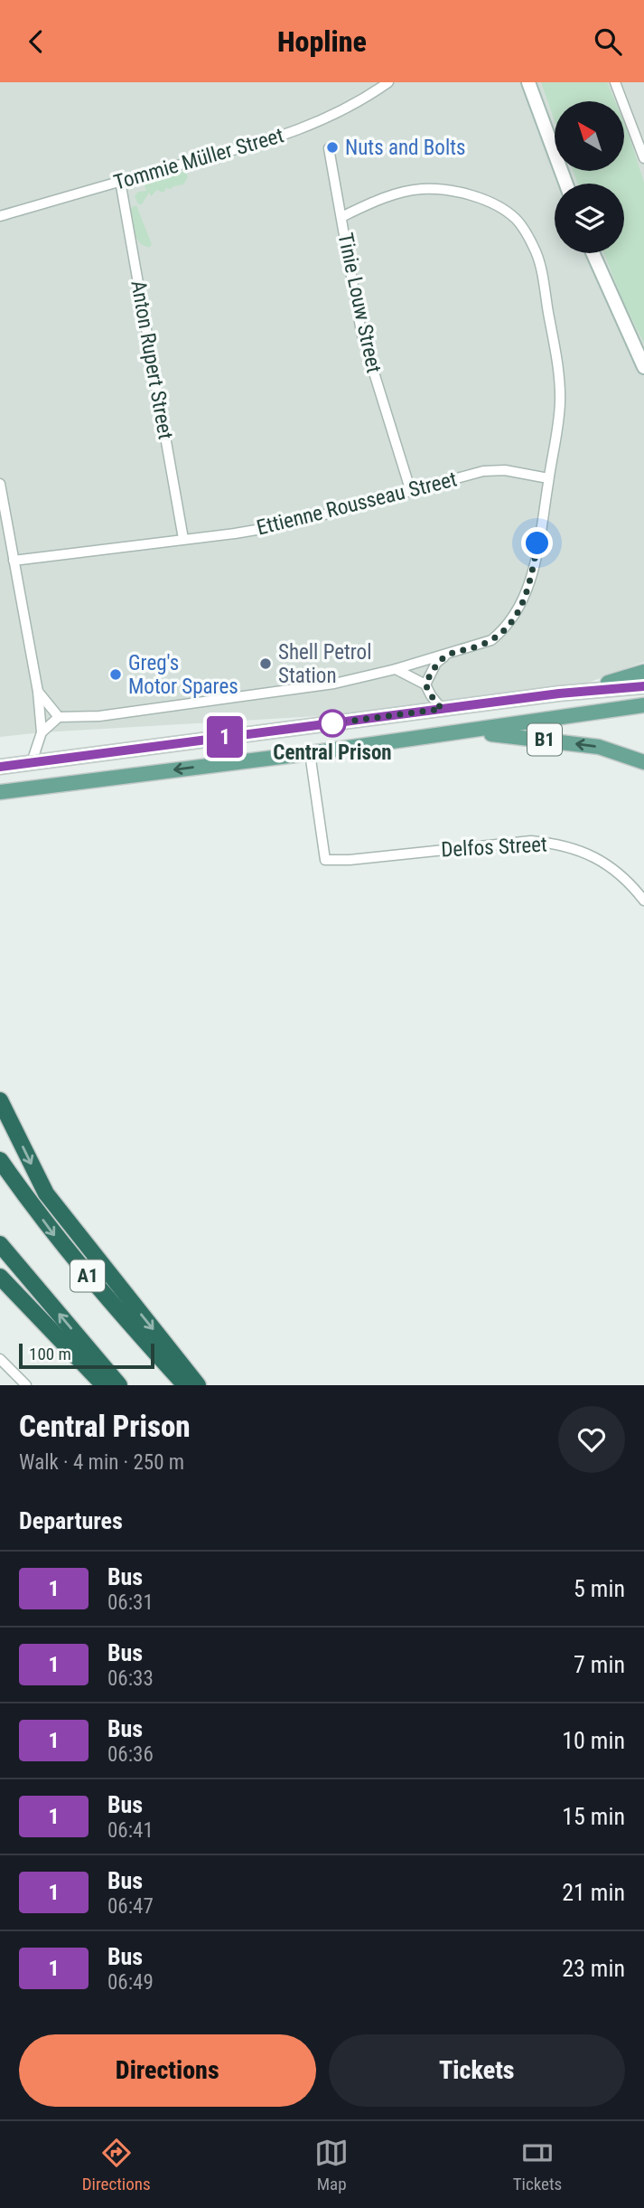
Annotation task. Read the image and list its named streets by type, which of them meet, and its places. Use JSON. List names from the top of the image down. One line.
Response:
{"streets":{"highway":["A1"],"main road":["B1"],"street":["Tommie Müller Street","Tinie Louw Street","Anton Rupert Street","Ettienne Rousseau Street","Delfos Street"]},"crossings":[["Tommie Müller Street","Anton Rupert Street"],["Tinie Louw Street","Ettienne Rousseau Street"],["Anton Rupert Street","Ettienne Rousseau Street"],["B1","Delfos Street"]],"places":["Nuts and Bolts","Shell Petrol Station","Greg's Motor Spares","Central Prison"],"lines":["bus line 1"],"scale_bar":"100 m","north":"top left","page":{"header":"Hopline","on_map":"1","scale":"100 m","heading":[["Central Prison","Walk · 4 min · 250 m"],"Departures"],"list":[{"mark":"1","name":"Bus","note":"06:31","value":"5 min"},{"mark":"1","name":"Bus","note":"06:33","value":"7 min"},{"mark":"1","name":"Bus","note":"06:36","value":"10 min"},{"mark":"1","name":"Bus","note":"06:41","value":"15 min"},{"mark":"1","name":"Bus","note":"06:47","value":"21 min"},{"mark":"1","name":"Bus","note":"06:49","value":"23 min"}],"buttons":["Directions","Tickets"],"tabs":["Directions","Map","Tickets"]}}
